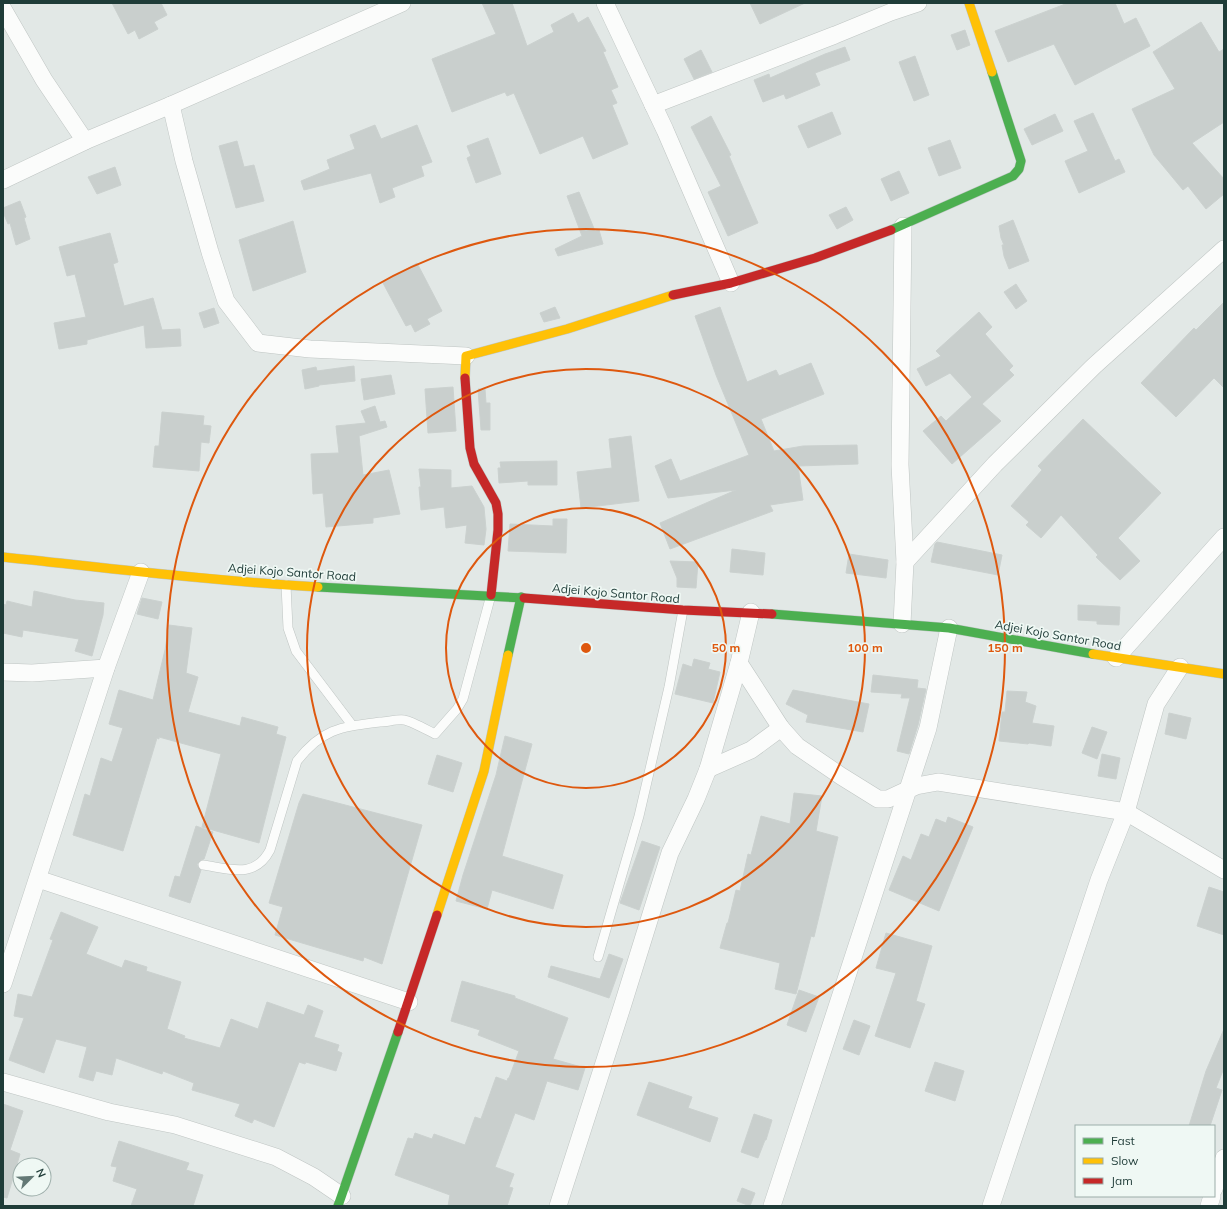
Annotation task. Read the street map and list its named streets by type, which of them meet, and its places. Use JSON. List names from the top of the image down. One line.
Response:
{"streets":{"street":["Adjei Kojo Santor Road"]},"legend":["Fast","Slow","Jam"],"north":"top right","rings":["50 m","100 m","150 m"]}
